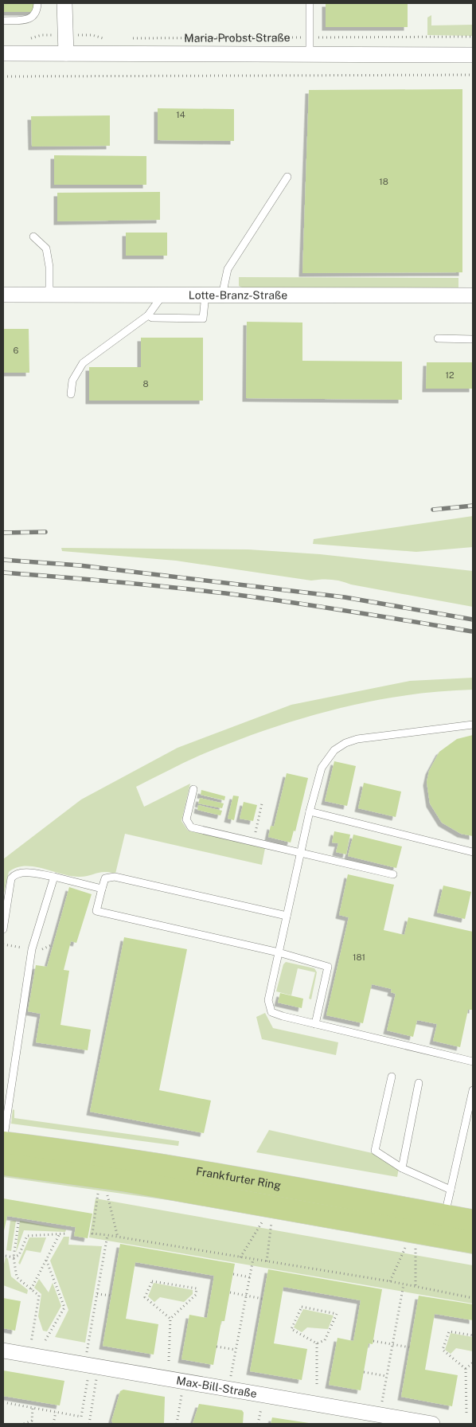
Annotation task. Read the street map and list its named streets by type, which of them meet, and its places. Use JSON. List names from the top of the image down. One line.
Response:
{"streets":{"main road":["Frankfurter Ring"],"street":["Maria-Probst-Straße","Lotte-Branz-Straße","Max-Bill-Straße"]},"house_numbers":["14","18","6","12","8","181"]}
